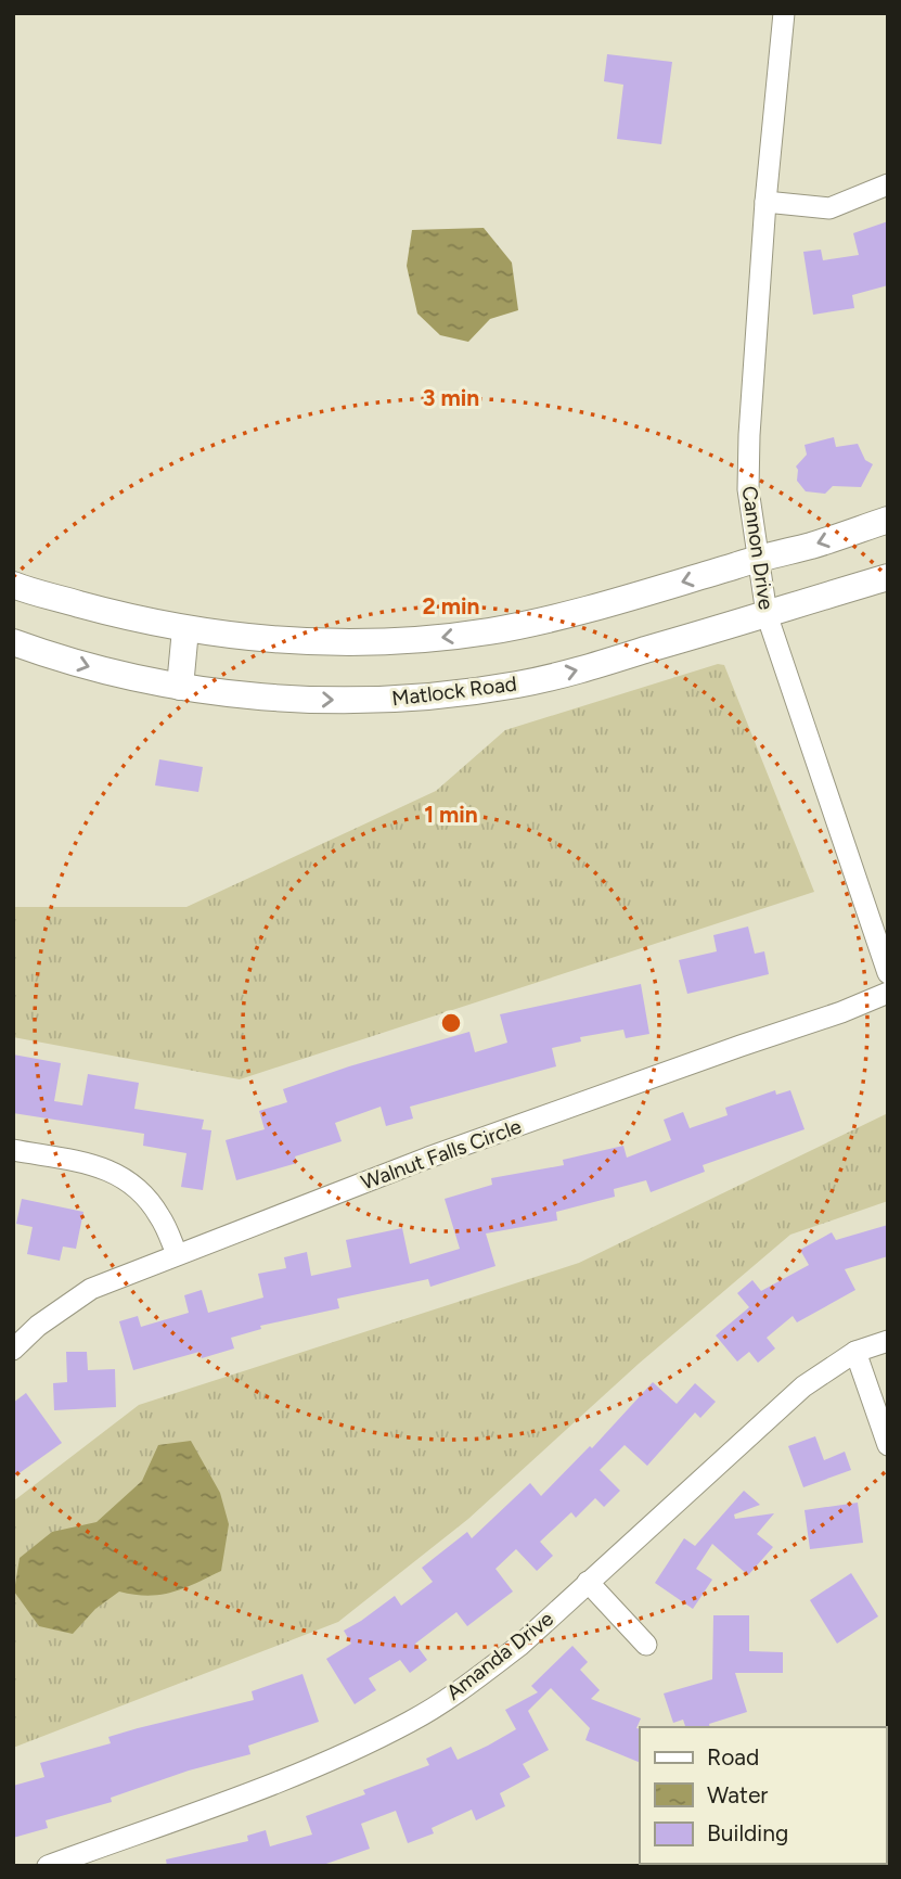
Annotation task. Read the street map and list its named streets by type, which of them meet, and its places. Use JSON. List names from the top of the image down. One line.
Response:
{"streets":{"main road":["Matlock Road"],"street":["Cannon Drive","Walnut Falls Circle","Amanda Drive"]},"crossings":[["Cannon Drive","Matlock Road"]],"legend":["Road","Water","Building"],"rings":["3 min","2 min","1 min"]}
